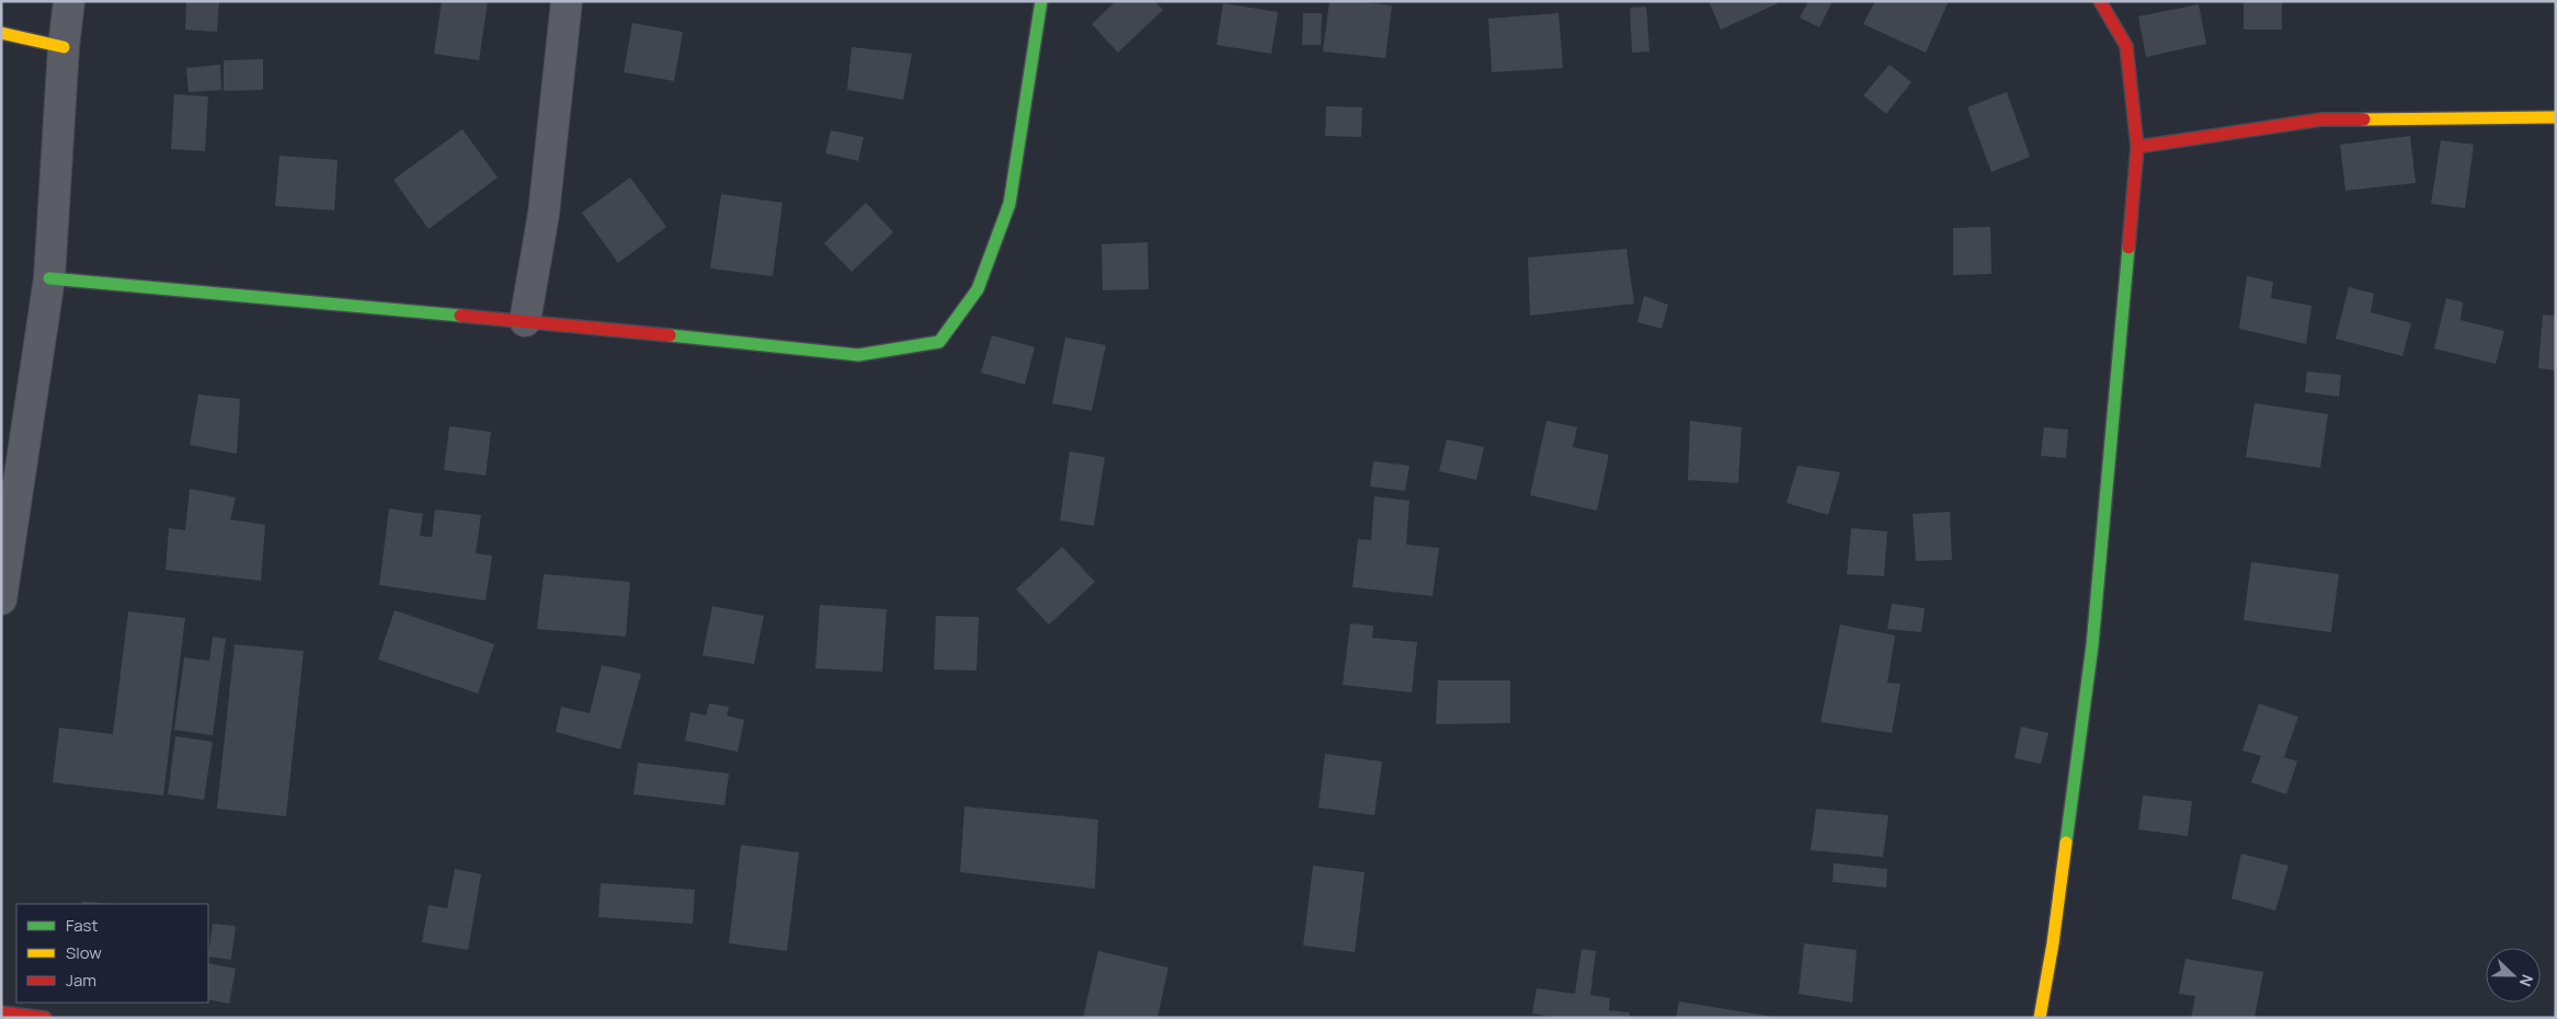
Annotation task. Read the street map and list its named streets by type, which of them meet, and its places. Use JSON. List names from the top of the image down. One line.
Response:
{"legend":["Fast","Slow","Jam"],"north":"right"}
